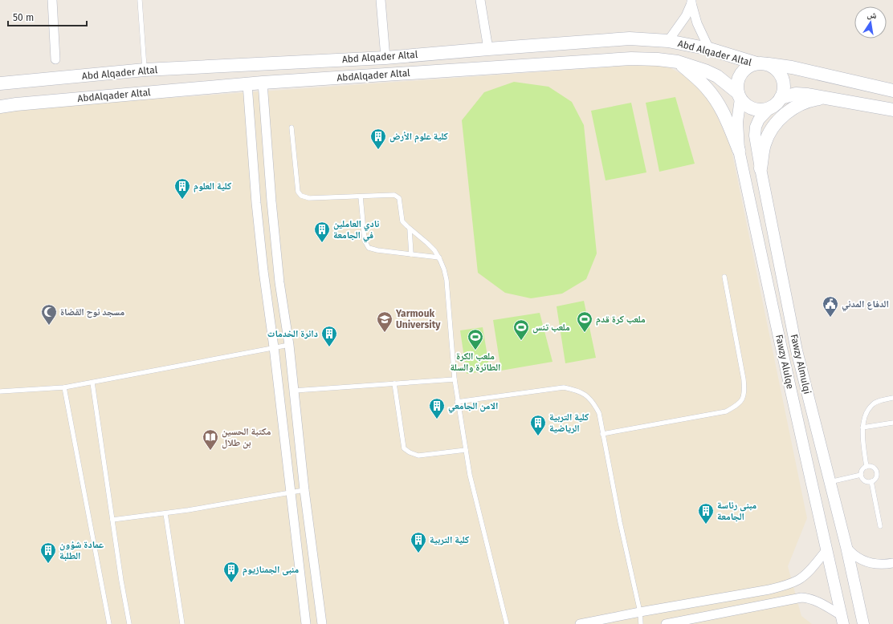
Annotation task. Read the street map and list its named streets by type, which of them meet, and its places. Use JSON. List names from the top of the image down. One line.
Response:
{"streets":{"main road":["Abd Alqader Altal","AbdAlqader Altal"],"street":["Fawzy Alulqe","Fawzy Almulqi"]},"crossings":[["Abd Alqader Altal","AbdAlqader Altal"],["Abd Alqader Altal","Fawzy Alulqe"],["Abd Alqader Altal","Fawzy Almulqi"],["AbdAlqader Altal","Fawzy Alulqe"],["AbdAlqader Altal","Fawzy Almulqi"],["Fawzy Alulqe","Fawzy Almulqi"]],"places":{"building":["كلية علوم الأرض","كلية العلوم","نادي العاملين في الجامعة","دائرة الخدمات","الامن الجامعي","كلية التربية الرياضية","مبنى رئاسة الجامعة","كلية التربية","عمادة شؤون الطلبة","منبى الجمنازيوم"],"public building":["الدفاع المدني"],"mosque":["مسجد نوح القضاة"],"school or university":["Yarmouk University"],"sports":["ملعب كرة قدم","ملعب تنس","ملعب الكرة الطائرة والسلة"],"library":["مكتبة الحسين بن طلال"]},"scale_bar":"50 m","north":"top"}
